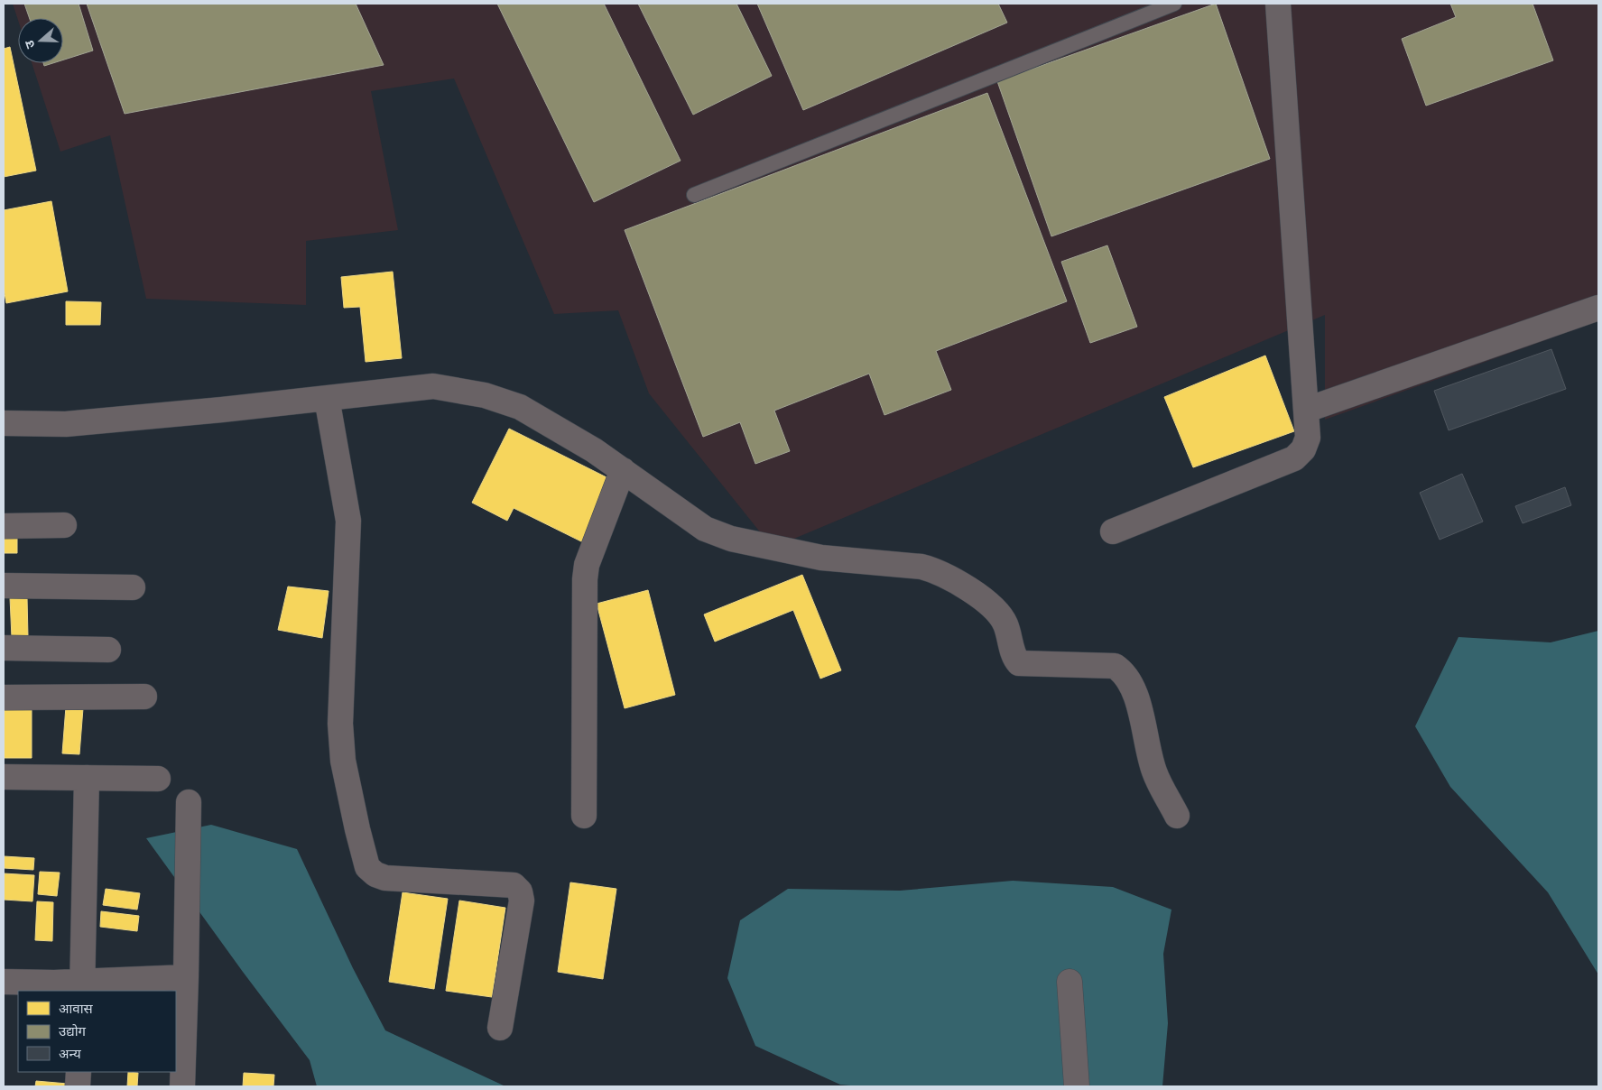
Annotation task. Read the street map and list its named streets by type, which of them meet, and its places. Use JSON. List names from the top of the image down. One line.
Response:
{"legend":["आवास","उद्योग","अन्य"],"north":"left"}
